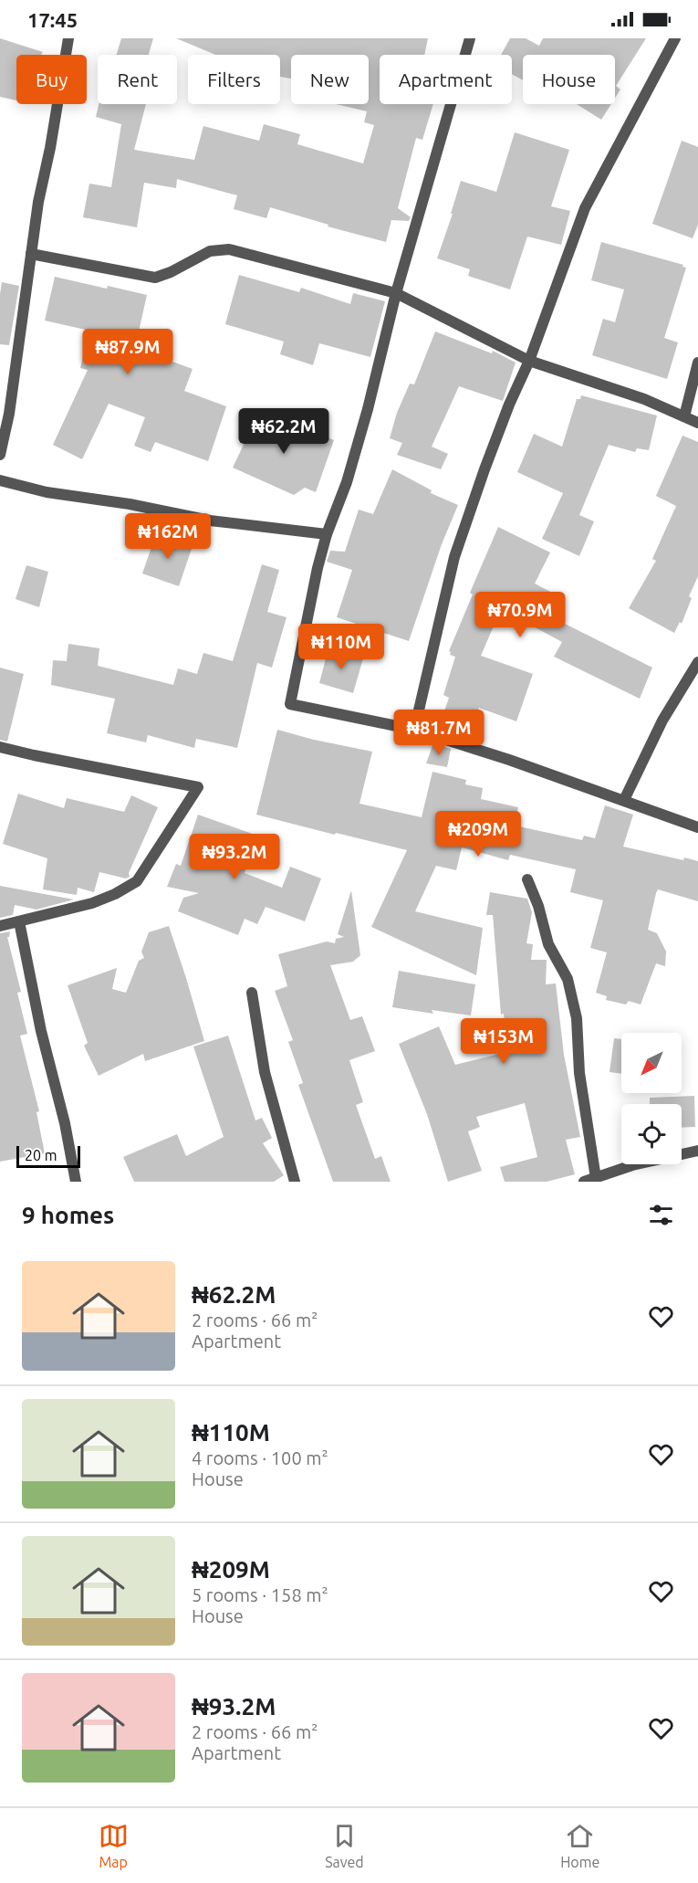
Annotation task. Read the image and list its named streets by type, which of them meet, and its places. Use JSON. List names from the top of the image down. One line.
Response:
{"scale_bar":"20 m","north":"bottom left","page":{"status":"17:45","chip":["Buy","Rent","Filters","New","Apartment","House"],"price":["₦87.9M","₦62.2M","₦162M","₦70.9M","₦110M","₦81.7M","₦209M","₦93.2M","₦153M"],"scale":"20 m","heading":"9 homes","list":[{"name":"₦62.2M","note":"2 rooms · 66 m² · Apartment"},{"name":"₦110M","note":"4 rooms · 100 m² · House"},{"name":"₦209M","note":"5 rooms · 158 m² · House"},{"name":"₦93.2M","note":"2 rooms · 66 m² · Apartment"}],"tabs":["Map","Saved","Home"]}}
